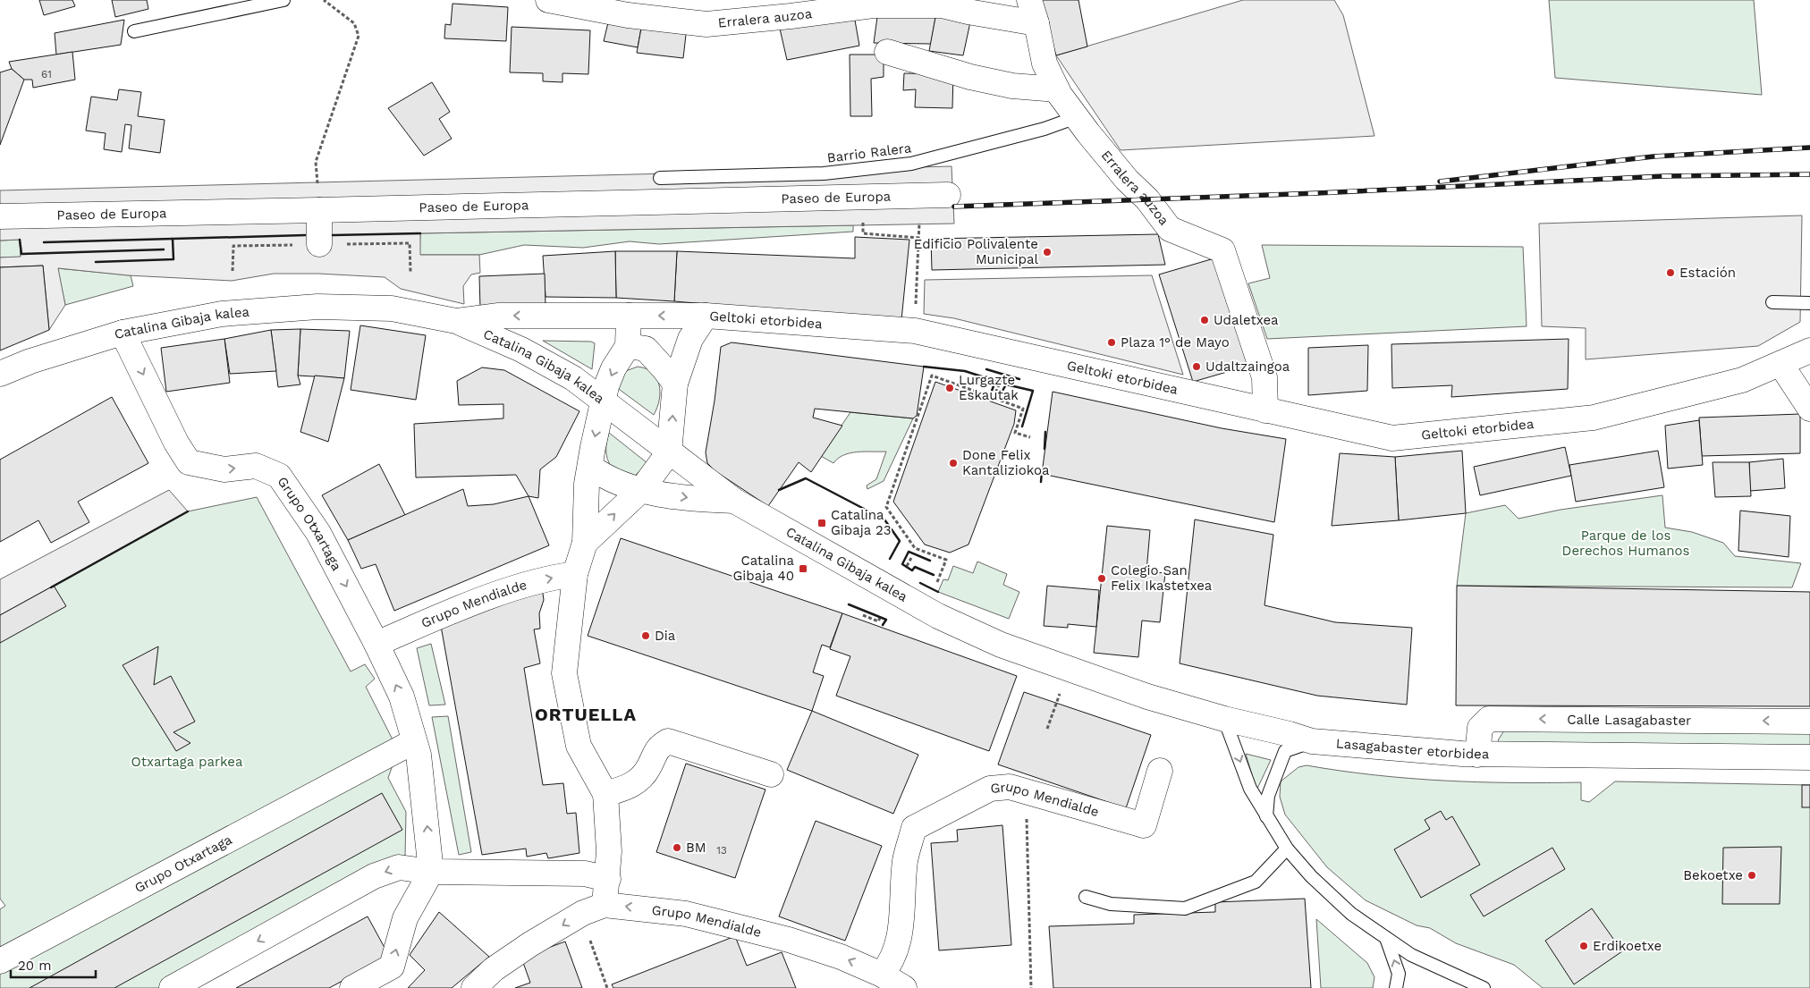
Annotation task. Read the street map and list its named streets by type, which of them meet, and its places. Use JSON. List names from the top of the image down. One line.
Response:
{"streets":{"street":["Erralera auzoa","Paseo de Europa","Geltoki etorbidea","Catalina Gibaja kalea","Grupo Otxartaga","Grupo Mendialde","Calle Lasagabaster","Lasagabaster etorbidea"],"lane":["Barrio Ralera"]},"crossings":[["Erralera auzoa","Barrio Ralera"],["Erralera auzoa","Geltoki etorbidea"],["Geltoki etorbidea","Catalina Gibaja kalea"],["Catalina Gibaja kalea","Grupo Otxartaga"],["Catalina Gibaja kalea","Lasagabaster etorbidea"],["Grupo Otxartaga","Grupo Mendialde"],["Calle Lasagabaster","Lasagabaster etorbidea"]],"one_way":["Calle Lasagabaster"],"districts":["ORTUELLA"],"parks":["Parque de los Derechos Humanos","Otxartaga parkea"],"places":{"other":["Edificio Polivalente Municipal","Estación","Udaletxea","Plaza 1° de Mayo","Udaltzaingoa","Lurgazte Eskautak","Done Felix Kantaliziokoa","Colegio San Felix Ikastetxea","Dia","BM","Bekoetxe","Erdikoetxe"],"transit":["Catalina Gibaja 23","Catalina Gibaja 40"]},"house_numbers":["61","13"],"scale_bar":"20 m"}
